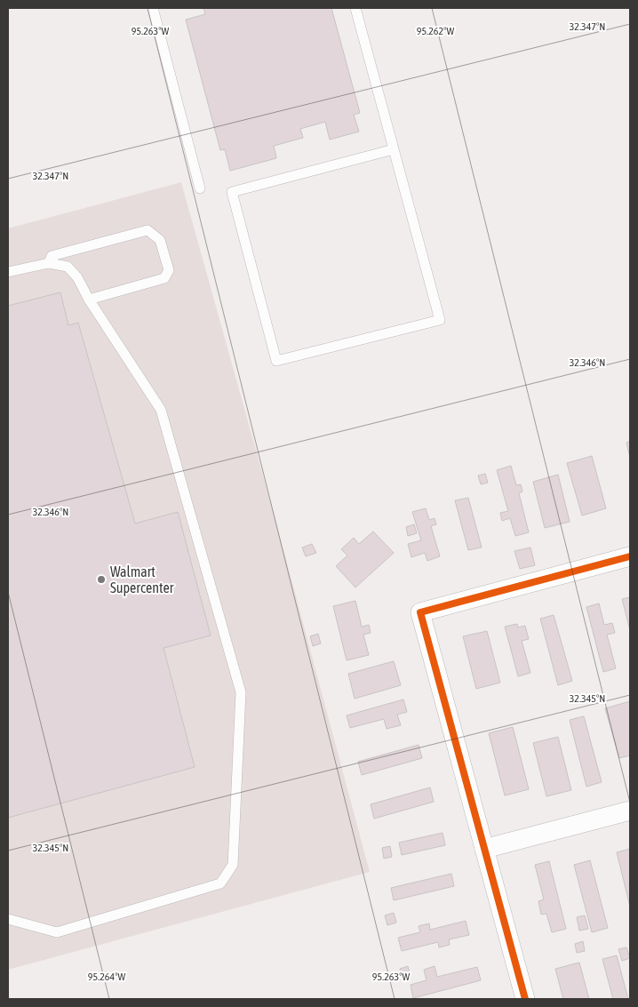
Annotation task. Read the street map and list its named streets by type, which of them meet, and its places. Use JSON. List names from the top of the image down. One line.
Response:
{"places":["Walmart Supercenter"],"coordinates":["32.347°N","95.262°W","95.263°W","32.346°N","32.345°N","95.264°W"]}
